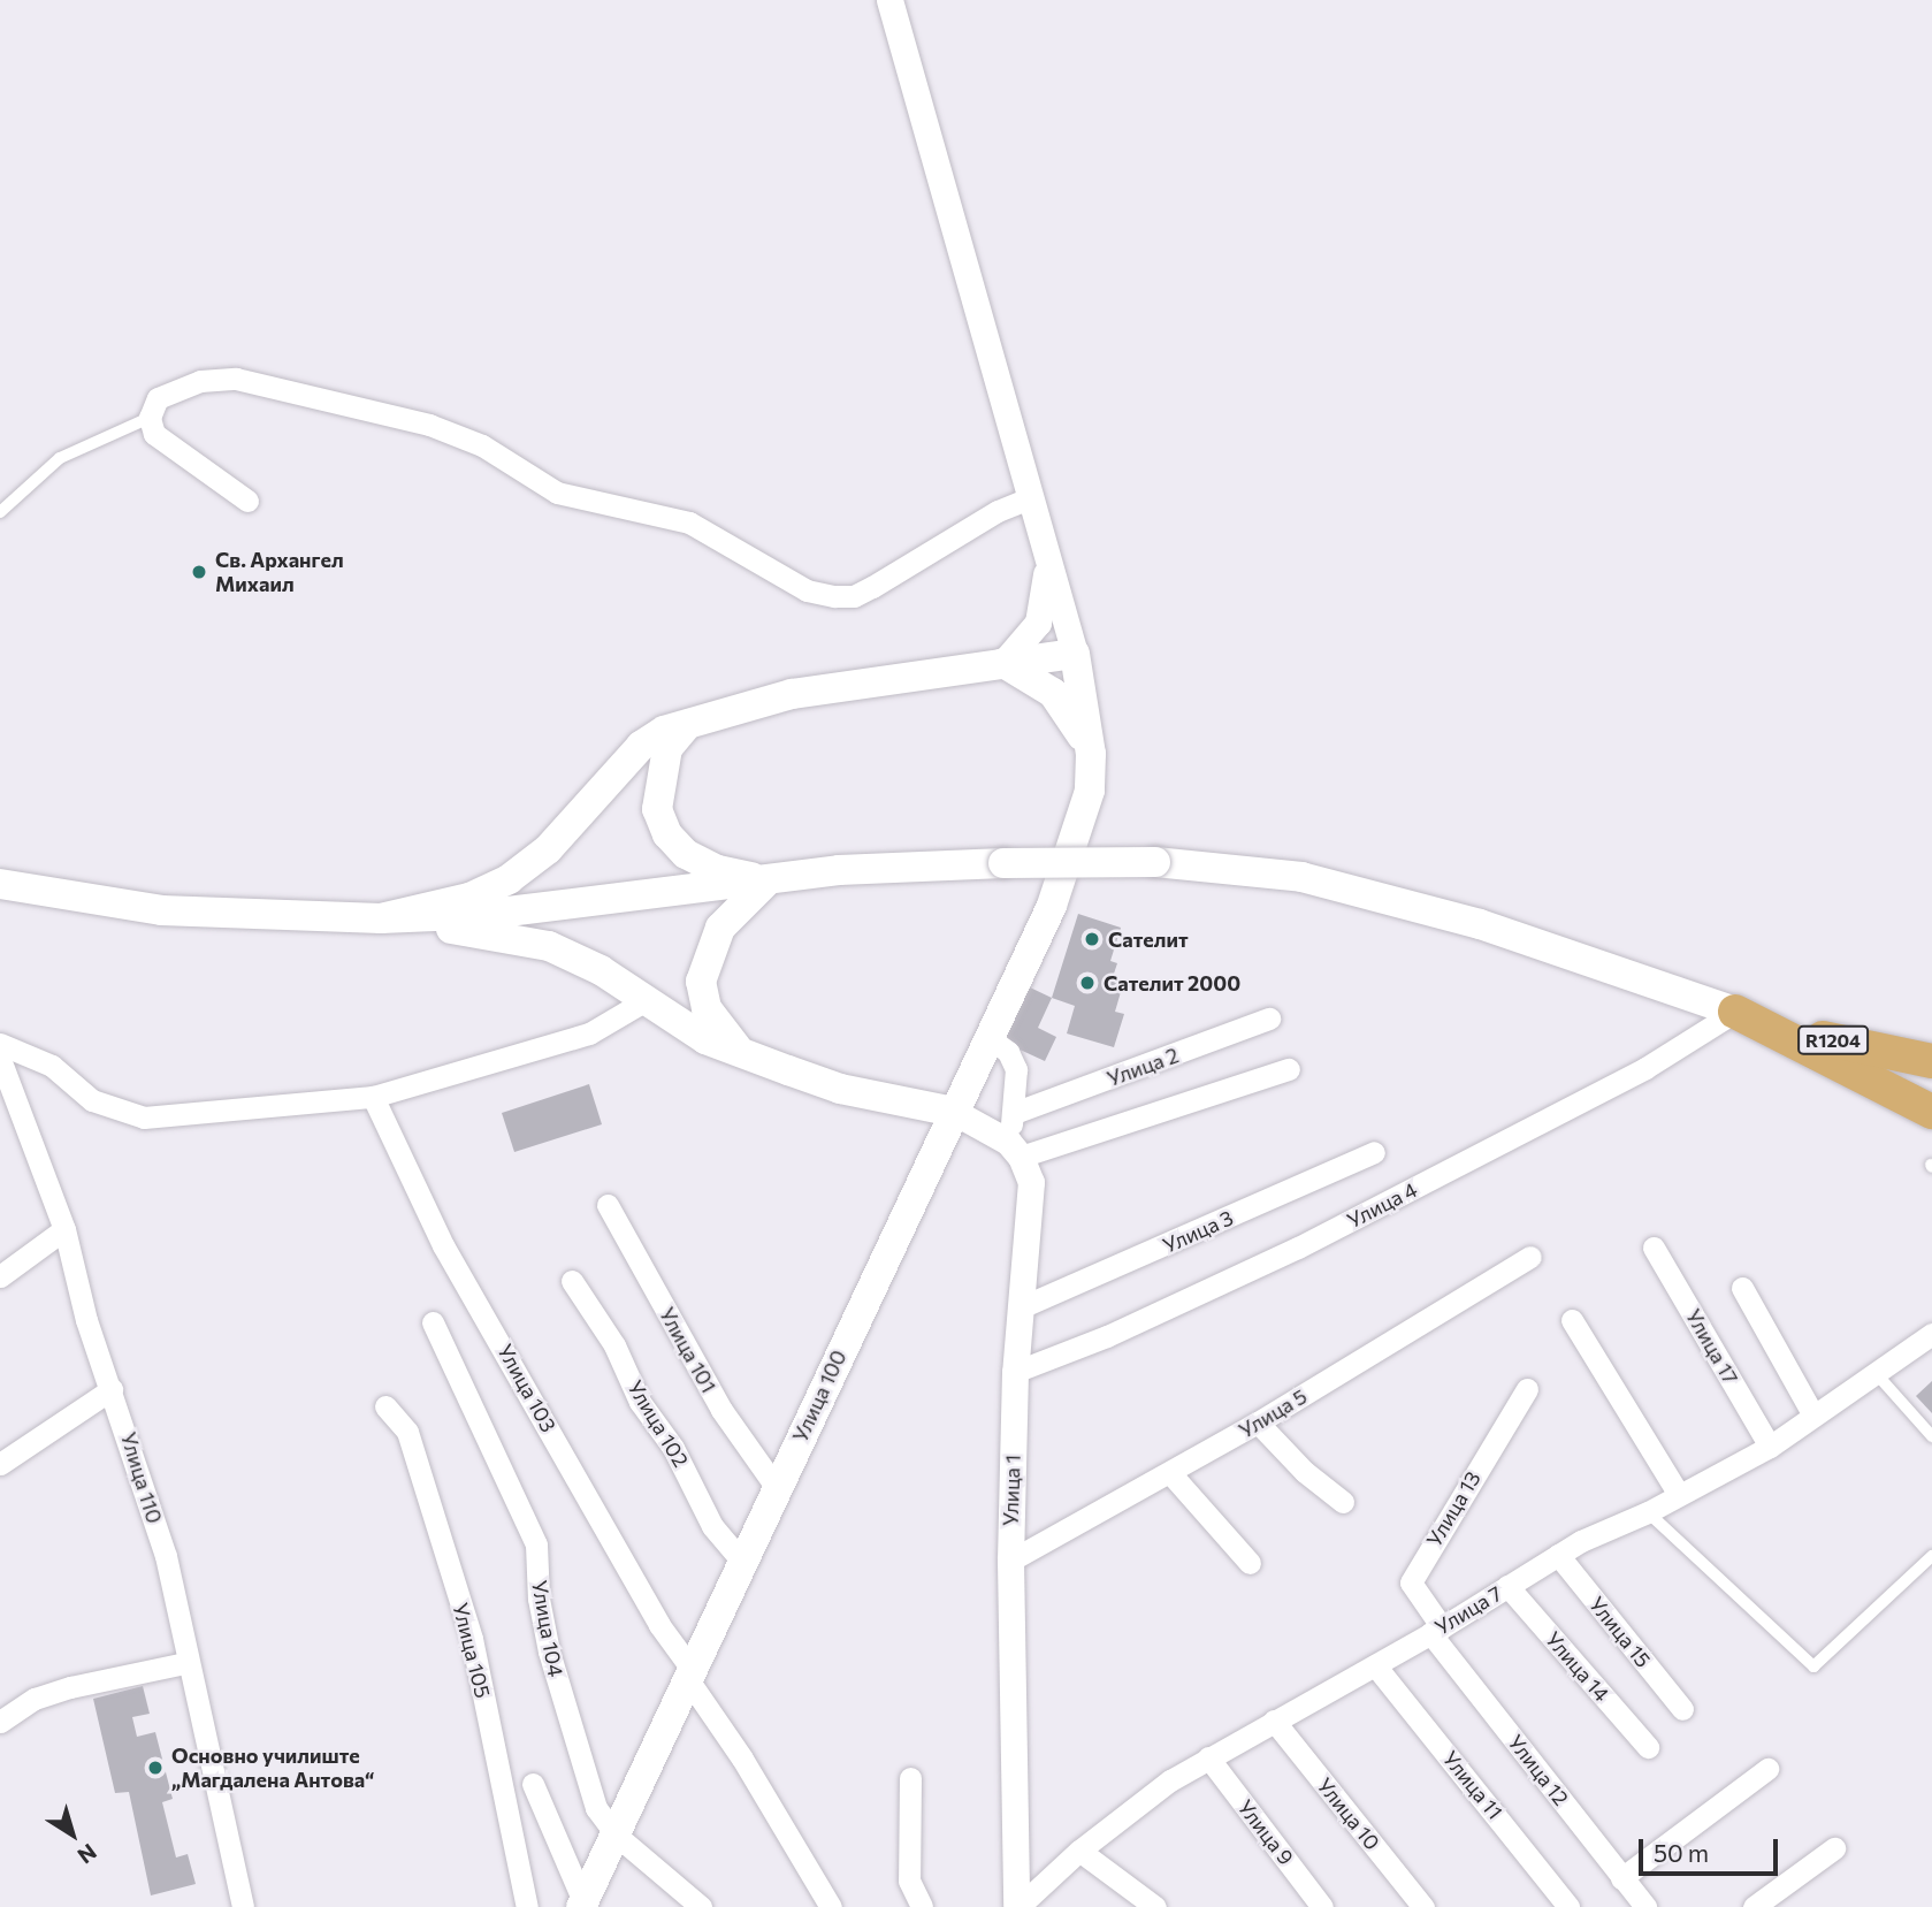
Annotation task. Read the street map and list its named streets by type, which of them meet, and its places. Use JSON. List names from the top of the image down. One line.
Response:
{"streets":{"main road":["R1204","Улица 100"],"street":["Улица 2","Улица 4","Улица 3","Улица 17","Улица 101","Улица 103","Улица 5","Улица 102","Улица 110","Улица 1","Улица 13","Улица 7","Улица 104","Улица 15","Улица 105","Улица 14","Улица 12","Улица 11","Улица 10","Улица 9"]},"crossings":[["R1204","Улица 4"],["Улица 4","Улица 1"],["Улица 3","Улица 1"],["Улица 17","Улица 7"],["Улица 101","Улица 100"],["Улица 103","Улица 100"],["Улица 100","Улица 102"],["Улица 100","Улица 104"],["Улица 5","Улица 1"],["Улица 1","Улица 7"],["Улица 13","Улица 7"],["Улица 13","Улица 12"],["Улица 7","Улица 15"],["Улица 7","Улица 14"],["Улица 7","Улица 12"],["Улица 7","Улица 11"],["Улица 7","Улица 10"],["Улица 7","Улица 9"]],"places":["Св. Архангел Михаил","Сателит","Сателит 2000","Основно училиште „Магдалена Антова“"],"scale_bar":"50 m","north":"bottom right"}
